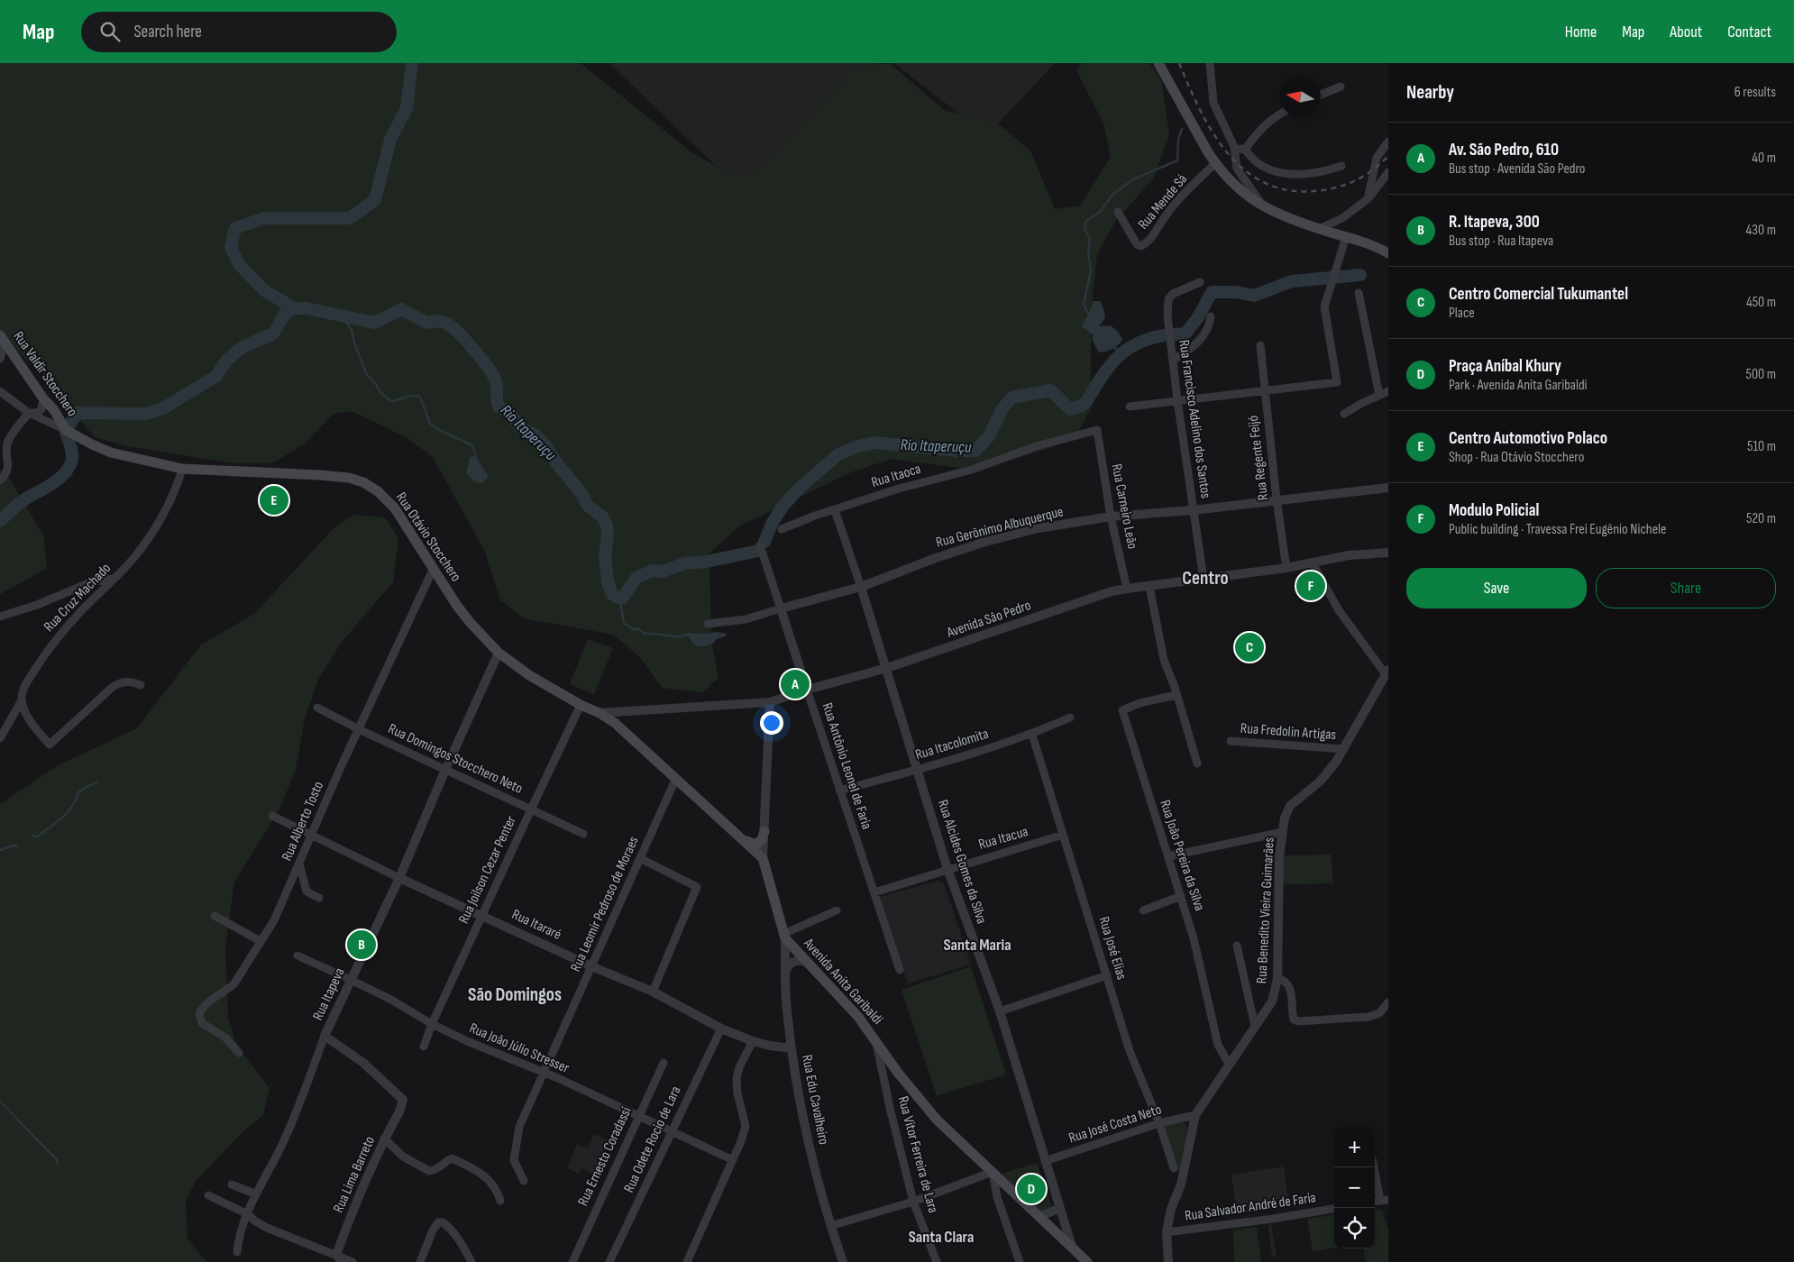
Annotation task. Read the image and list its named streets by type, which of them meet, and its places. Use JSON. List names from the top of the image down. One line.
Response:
{"streets":{"main road":["Rua Valdir Stocchero","Rua Otávio Stocchero","Avenida Anita Garibaldi"],"street":["Rua Mende Sá","Rua Francisco Adelino dos Santos","Rua Regente Feijó","Rua Itaoca","Rua Carneiro Leão","Rua Gerônimo Albuquerque","Rua Cruz Machado","Avenida São Pedro","Rua Fredolin Artigas","Rua Itacolomita","Rua Domingos Stocchero Neto","Rua Antônio Leonel de Faria","Rua Alberto Tosto","Rua Itacua","Rua João Pereira da Silva","Rua Alcides Gomes da Silva","Rua Joilson Cezar Penter","Rua Leomir Pedroso de Moraes","Rua Benedito Vieira Guimarães","Rua Itararé","Rua José Elias","Rua Itapeva","Rua João Júlio Stresser","Rua Edu Cavalheiro","Rua José Costa Neto","Rua Odete Rocio de Lara","Rua Vitor Ferreira de Lara","Rua Ernesto Coradassi","Rua Lima Barreto","Rua Salvador André de Faria"]},"crossings":[["Rua Valdir Stocchero","Rua Otávio Stocchero"],["Rua Francisco Adelino dos Santos","Rua Gerônimo Albuquerque"],["Rua Francisco Adelino dos Santos","Avenida São Pedro"],["Rua Regente Feijó","Rua Gerônimo Albuquerque"],["Rua Regente Feijó","Avenida São Pedro"],["Rua Itaoca","Rua Carneiro Leão"],["Rua Itaoca","Rua Alcides Gomes da Silva"],["Rua Carneiro Leão","Rua Gerônimo Albuquerque"],["Rua Carneiro Leão","Avenida São Pedro"],["Rua Gerônimo Albuquerque","Rua Antônio Leonel de Faria"],["Rua Gerônimo Albuquerque","Rua Alcides Gomes da Silva"],["Rua Otávio Stocchero","Rua Cruz Machado"],["Rua Otávio Stocchero","Avenida São Pedro"],["Rua Otávio Stocchero","Rua Alberto Tosto"],["Rua Otávio Stocchero","Rua Joilson Cezar Penter"],["Rua Otávio Stocchero","Rua Itapeva"],["Avenida São Pedro","Rua Antônio Leonel de Faria"],["Avenida São Pedro","Rua Alcides Gomes da Silva"],["Rua Fredolin Artigas","Rua Benedito Vieira Guimarães"],["Rua Itacolomita","Rua Antônio Leonel de Faria"],["Rua Itacolomita","Rua Alcides Gomes da Silva"],["Rua Itacolomita","Rua José Elias"],["Rua Domingos Stocchero Neto","Rua Alberto Tosto"],["Rua Domingos Stocchero Neto","Rua Joilson Cezar Penter"],["Rua Domingos Stocchero Neto","Rua Itapeva"],["Rua Antônio Leonel de Faria","Rua Itacua"],["Rua Alberto Tosto","Rua Itararé"],["Rua Itacua","Rua Alcides Gomes da Silva"],["Rua Itacua","Rua José Elias"],["Rua João Pereira da Silva","Rua Benedito Vieira Guimarães"],["Rua Alcides Gomes da Silva","Avenida Anita Garibaldi"],["Rua Alcides Gomes da Silva","Rua José Costa Neto"],["Rua Joilson Cezar Penter","Rua Itararé"],["Rua Joilson Cezar Penter","Rua João Júlio Stresser"],["Rua Leomir Pedroso de Moraes","Rua Itararé"],["Rua Leomir Pedroso de Moraes","Rua João Júlio Stresser"],["Rua Benedito Vieira Guimarães","Rua José Costa Neto"],["Rua Benedito Vieira Guimarães","Rua Salvador André de Faria"],["Rua Itararé","Rua Itapeva"],["Rua Itararé","Rua Edu Cavalheiro"],["Rua Itararé","Rua Odete Rocio de Lara"],["Rua José Elias","Rua José Costa Neto"],["Avenida Anita Garibaldi","Rua Edu Cavalheiro"],["Avenida Anita Garibaldi","Rua Vitor Ferreira de Lara"],["Rua Itapeva","Rua João Júlio Stresser"],["Rua Itapeva","Rua Lima Barreto"],["Rua João Júlio Stresser","Rua Odete Rocio de Lara"],["Rua João Júlio Stresser","Rua Ernesto Coradassi"]],"districts":["Centro","Santa Maria","São Domingos","Santa Clara"],"water":["Rio Itaperuçu"],"north":"left","page":{"header":"Map","search":"Search here","nav":["Home","Map","About","Contact"],"heading":["Nearby","6 results"],"list":[{"mark":"A","name":"Av. São Pedro, 610","note":"Bus stop · Avenida São Pedro","value":"40 m"},{"mark":"B","name":"R. Itapeva, 300","note":"Bus stop · Rua Itapeva","value":"430 m"},{"mark":"C","name":"Centro Comercial Tukumantel","note":"Place","value":"450 m"},{"mark":"D","name":"Praça Aníbal Khury","note":"Park · Avenida Anita Garibaldi","value":"500 m"},{"mark":"E","name":"Centro Automotivo Polaco","note":"Shop · Rua Otávio Stocchero","value":"510 m"},{"mark":"F","name":"Modulo Policial","note":"Public building · Travessa Frei Eugênio Nichele","value":"520 m"}],"pins":["E","F","C","A","B","D"],"buttons":["Save","Share"],"map_buttons":["+","−"]}}
